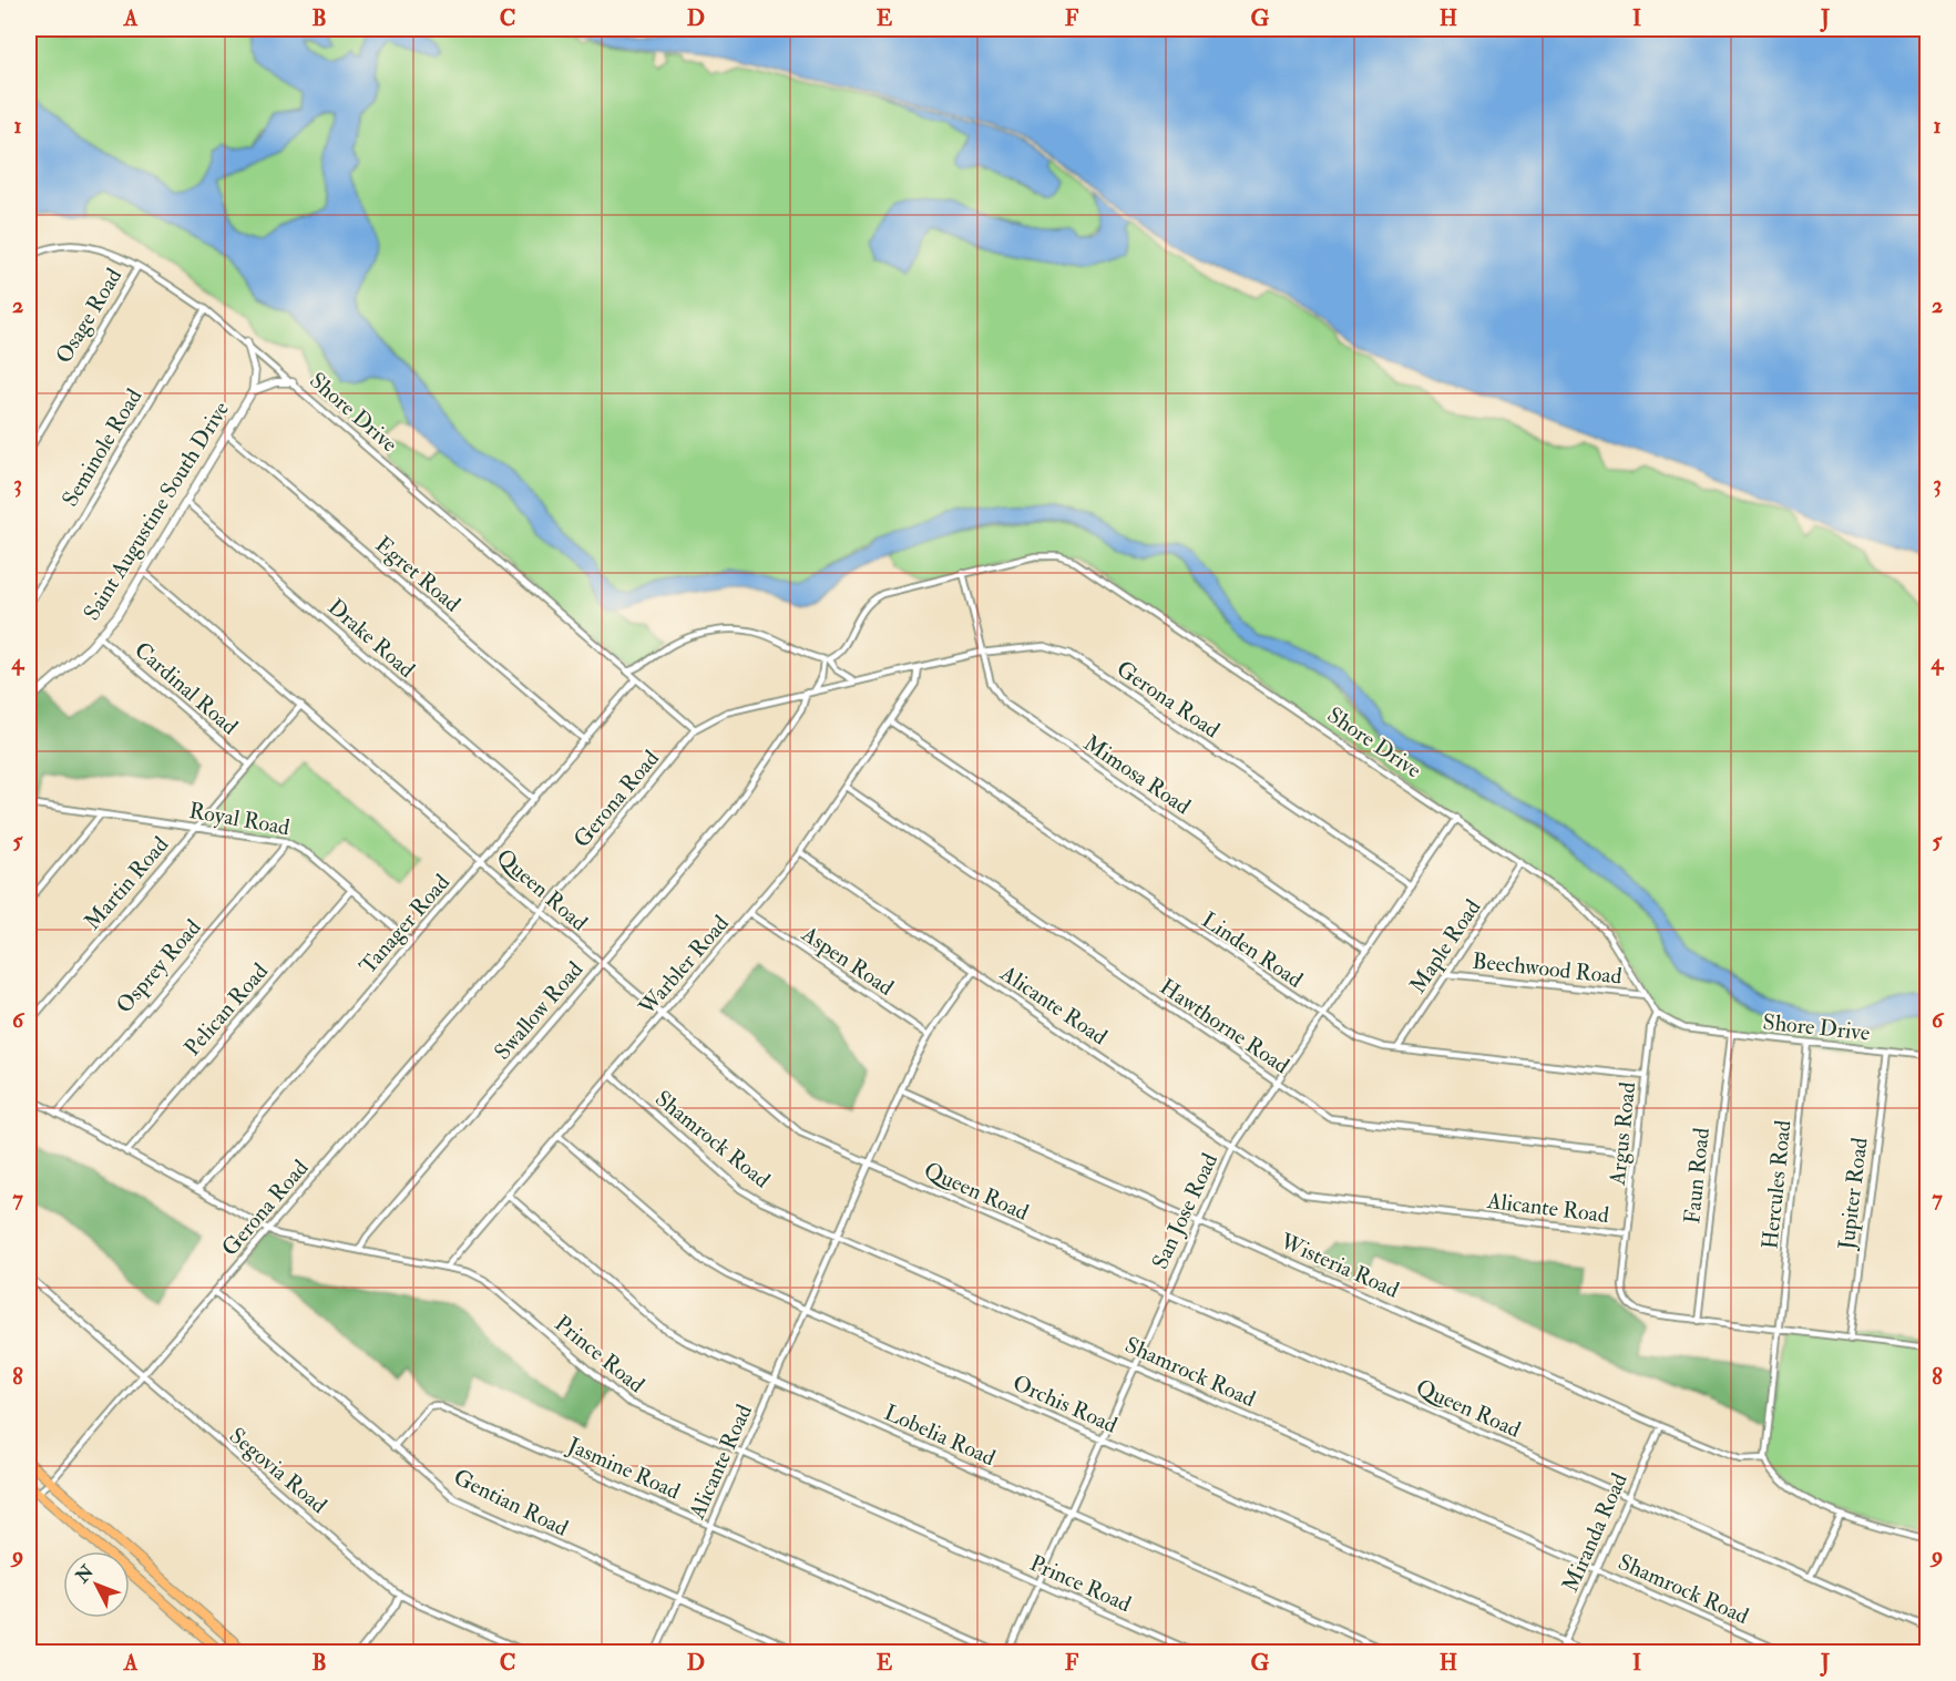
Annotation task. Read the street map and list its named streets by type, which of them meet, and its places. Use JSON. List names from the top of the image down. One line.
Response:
{"streets":{"street":["Osage Road","Shore Drive","Seminole Road","Saint Augustine South Drive","Egret Road","Drake Road","Cardinal Road","Gerona Road","Mimosa Road","Royal Road","Martin Road","Queen Road","Tanager Road","Maple Road","Linden Road","Aspen Road","Warbler Road","Osprey Road","Beechwood Road","Alicante Road","Pelican Road","Swallow Road","Hawthorne Road","Argus Road","Shamrock Road","Faun Road","Hercules Road","Jupiter Road","San Jose Road","Wisteria Road","Prince Road","Orchis Road","Lobelia Road","Jasmine Road","Segovia Road","Gentian Road","Miranda Road"]},"crossings":[["Osage Road","Shore Drive"],["Shore Drive","Seminole Road"],["Shore Drive","Saint Augustine South Drive"],["Shore Drive","Gerona Road"],["Shore Drive","Mimosa Road"],["Shore Drive","Tanager Road"],["Shore Drive","Maple Road"],["Shore Drive","Beechwood Road"],["Shore Drive","Argus Road"],["Shore Drive","Faun Road"],["Shore Drive","Hercules Road"],["Shore Drive","Jupiter Road"],["Shore Drive","San Jose Road"],["Saint Augustine South Drive","Egret Road"],["Saint Augustine South Drive","Drake Road"],["Saint Augustine South Drive","Cardinal Road"],["Saint Augustine South Drive","Queen Road"],["Egret Road","Tanager Road"],["Drake Road","Tanager Road"],["Cardinal Road","Martin Road"],["Gerona Road","Mimosa Road"],["Gerona Road","Queen Road"],["Gerona Road","Warbler Road"],["Gerona Road","Swallow Road"],["Gerona Road","San Jose Road"],["Gerona Road","Prince Road"],["Gerona Road","Segovia Road"],["Gerona Road","Gentian Road"],["Mimosa Road","San Jose Road"],["Royal Road","Martin Road"],["Royal Road","Tanager Road"],["Royal Road","Osprey Road"],["Royal Road","Pelican Road"],["Martin Road","Queen Road"],["Queen Road","Tanager Road"],["Queen Road","Warbler Road"],["Queen Road","Alicante Road"],["Queen Road","Swallow Road"],["Queen Road","San Jose Road"],["Queen Road","Miranda Road"],["Tanager Road","Prince Road"],["Maple Road","Linden Road"],["Maple Road","Beechwood Road"],["Linden Road","Warbler Road"],["Linden Road","Argus Road"],["Linden Road","San Jose Road"],["Aspen Road","Warbler Road"],["Aspen Road","Alicante Road"],["Warbler Road","Hawthorne Road"],["Warbler Road","Shamrock Road"],["Warbler Road","Prince Road"],["Warbler Road","Orchis Road"],["Warbler Road","Lobelia Road"],["Osprey Road","Prince Road"],["Alicante Road","Argus Road"],["Alicante Road","Shamrock Road"],["Alicante Road","San Jose Road"],["Alicante Road","Wisteria Road"],["Alicante Road","Prince Road"],["Alicante Road","Orchis Road"],["Alicante Road","Lobelia Road"],["Alicante Road","Jasmine Road"],["Alicante Road","Gentian Road"],["Pelican Road","Prince Road"],["Swallow Road","Prince Road"],["Hawthorne Road","Argus Road"],["Hawthorne Road","San Jose Road"],["Argus Road","Faun Road"],["Argus Road","Hercules Road"],["Shamrock Road","San Jose Road"],["Shamrock Road","Miranda Road"],["San Jose Road","Wisteria Road"],["San Jose Road","Prince Road"],["San Jose Road","Orchis Road"],["San Jose Road","Lobelia Road"],["Wisteria Road","Miranda Road"],["Orchis Road","Miranda Road"],["Jasmine Road","Gentian Road"]],"north":"top left","grid":{"columns":["A","B","C","D","E","F","G","H","I","J"],"rows":["1","2","3","4","5","6","7","8","9"]}}
